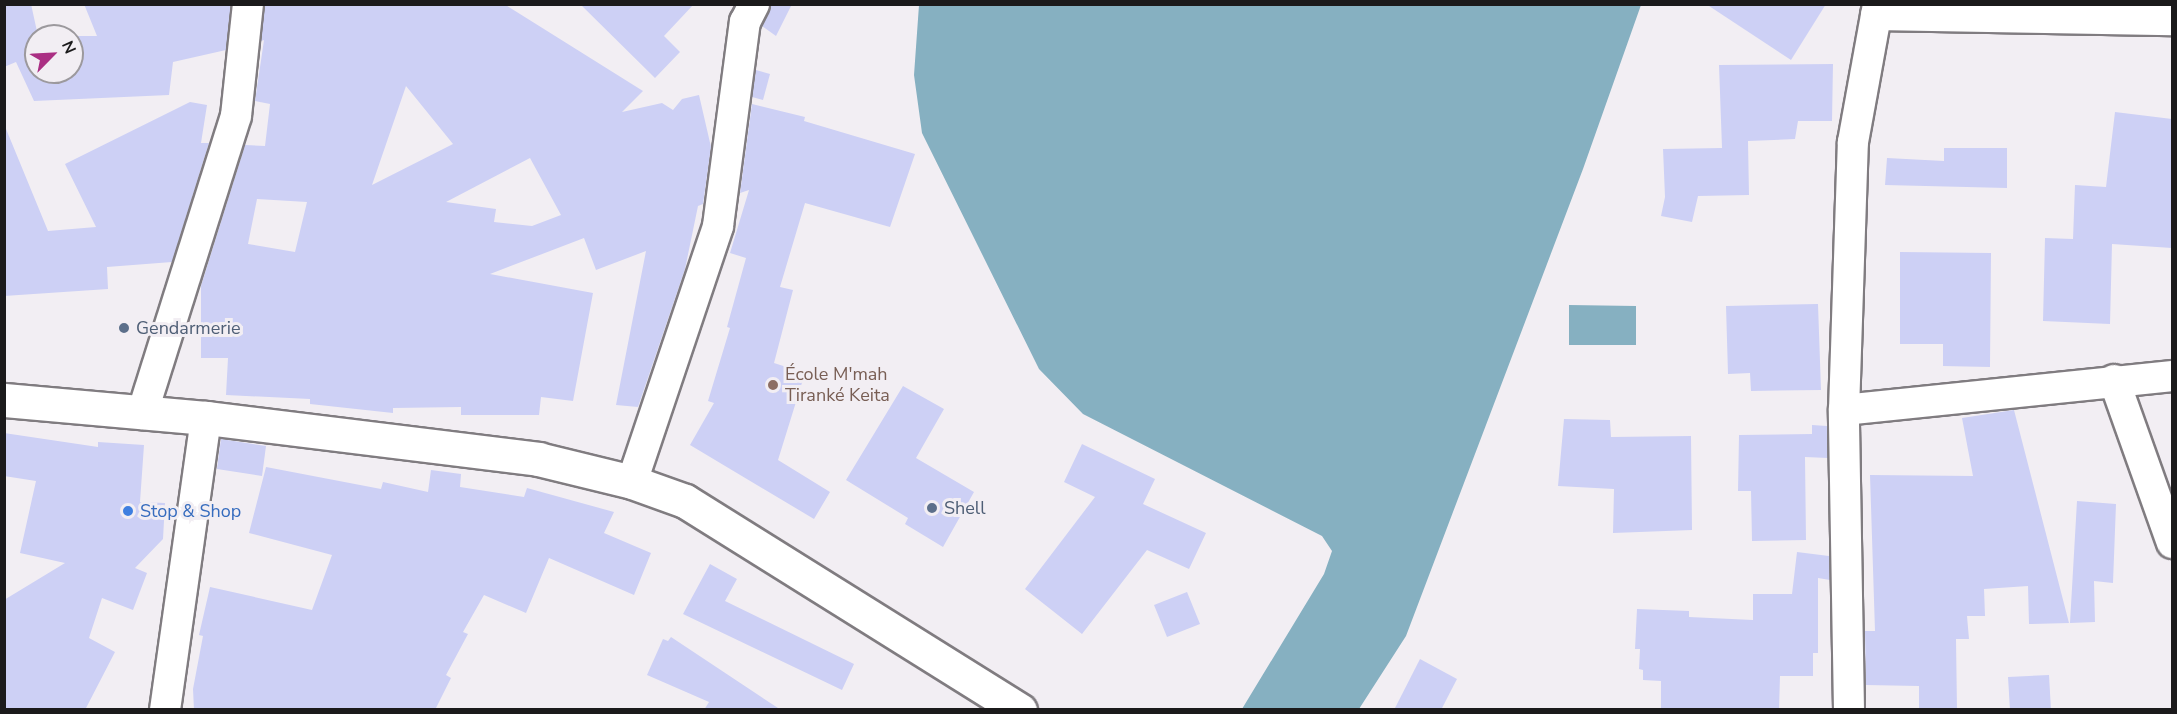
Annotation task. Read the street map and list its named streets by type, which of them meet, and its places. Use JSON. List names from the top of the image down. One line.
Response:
{"places":["Gendarmerie","École M'mah Tiranké Keita","Shell","Stop & Shop"],"north":"top right"}
